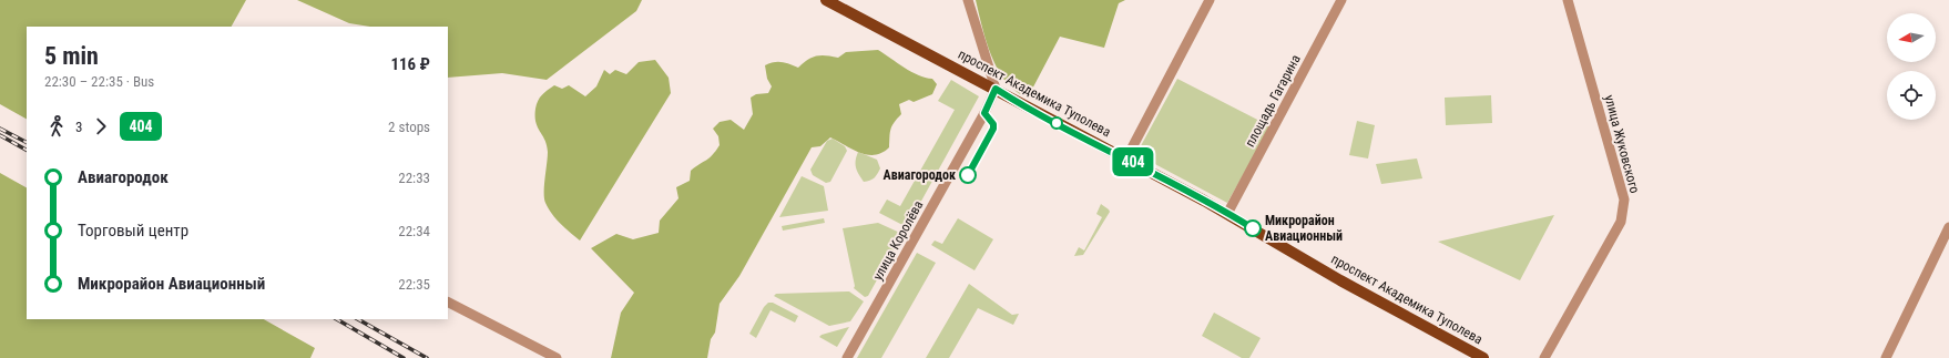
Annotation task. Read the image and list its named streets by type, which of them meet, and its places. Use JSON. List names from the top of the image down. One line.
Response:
{"streets":{"main road":["проспект Академика Туполева"],"street":["площадь Гагарина","улица Жуковского","улица Королёва"]},"crossings":[["проспект Академика Туполева","площадь Гагарина"],["проспект Академика Туполева","улица Королёва"]],"places":["Авиагородок","Микрорайон Авиационный"],"lines":["bus line 404"],"north":"left","page":{"on_map":"404","heading":["5 min","22:30 – 22:35 · Bus","116 ₽"],"legs":["3","404","2 stops"],"list":[{"name":"Авиагородок","value":"22:33"},{"name":"Торговый центр","value":"22:34"},{"name":"Микрорайон Авиационный","value":"22:35"}]}}
